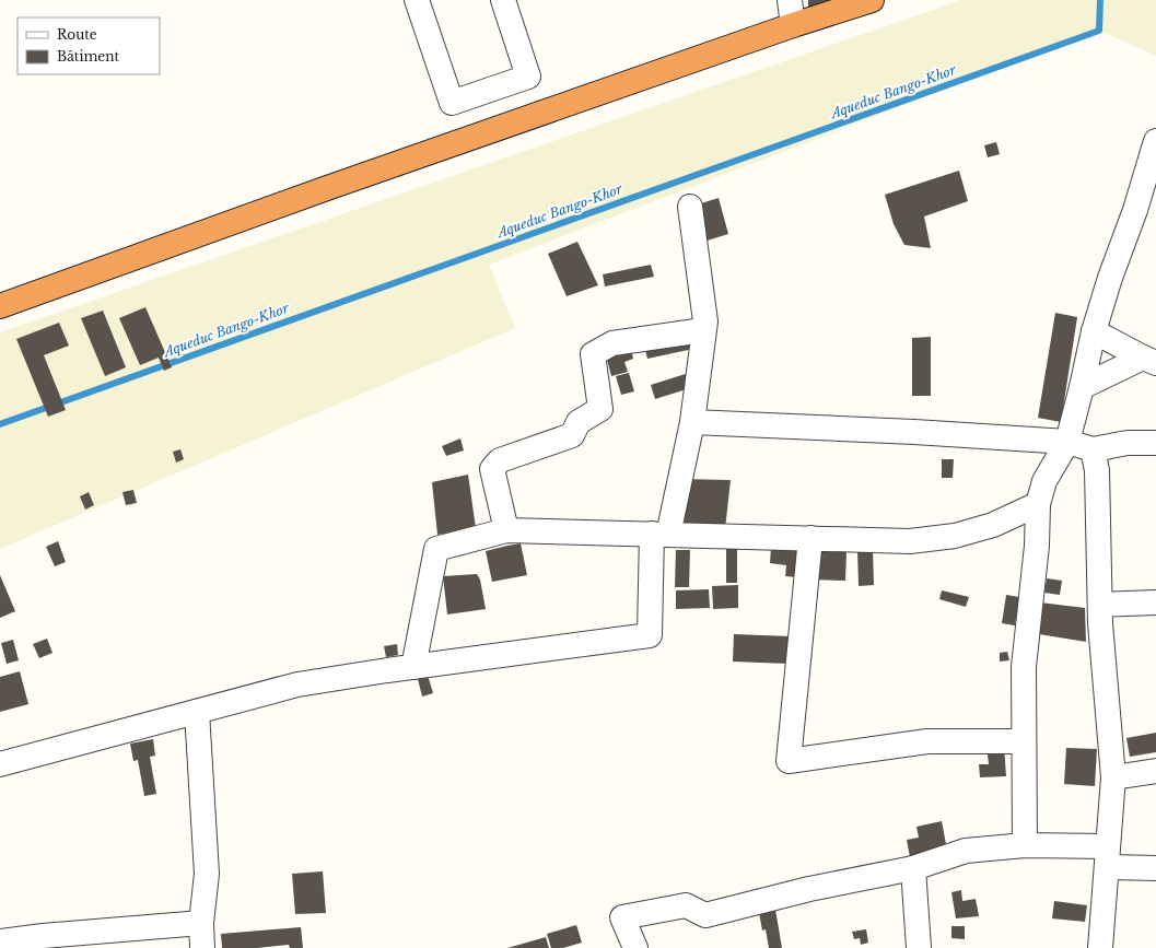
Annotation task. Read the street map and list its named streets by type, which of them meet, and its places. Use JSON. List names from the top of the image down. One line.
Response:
{"water":["Aqueduc Bango-Khor"],"legend":["Route","Bâtiment"]}
